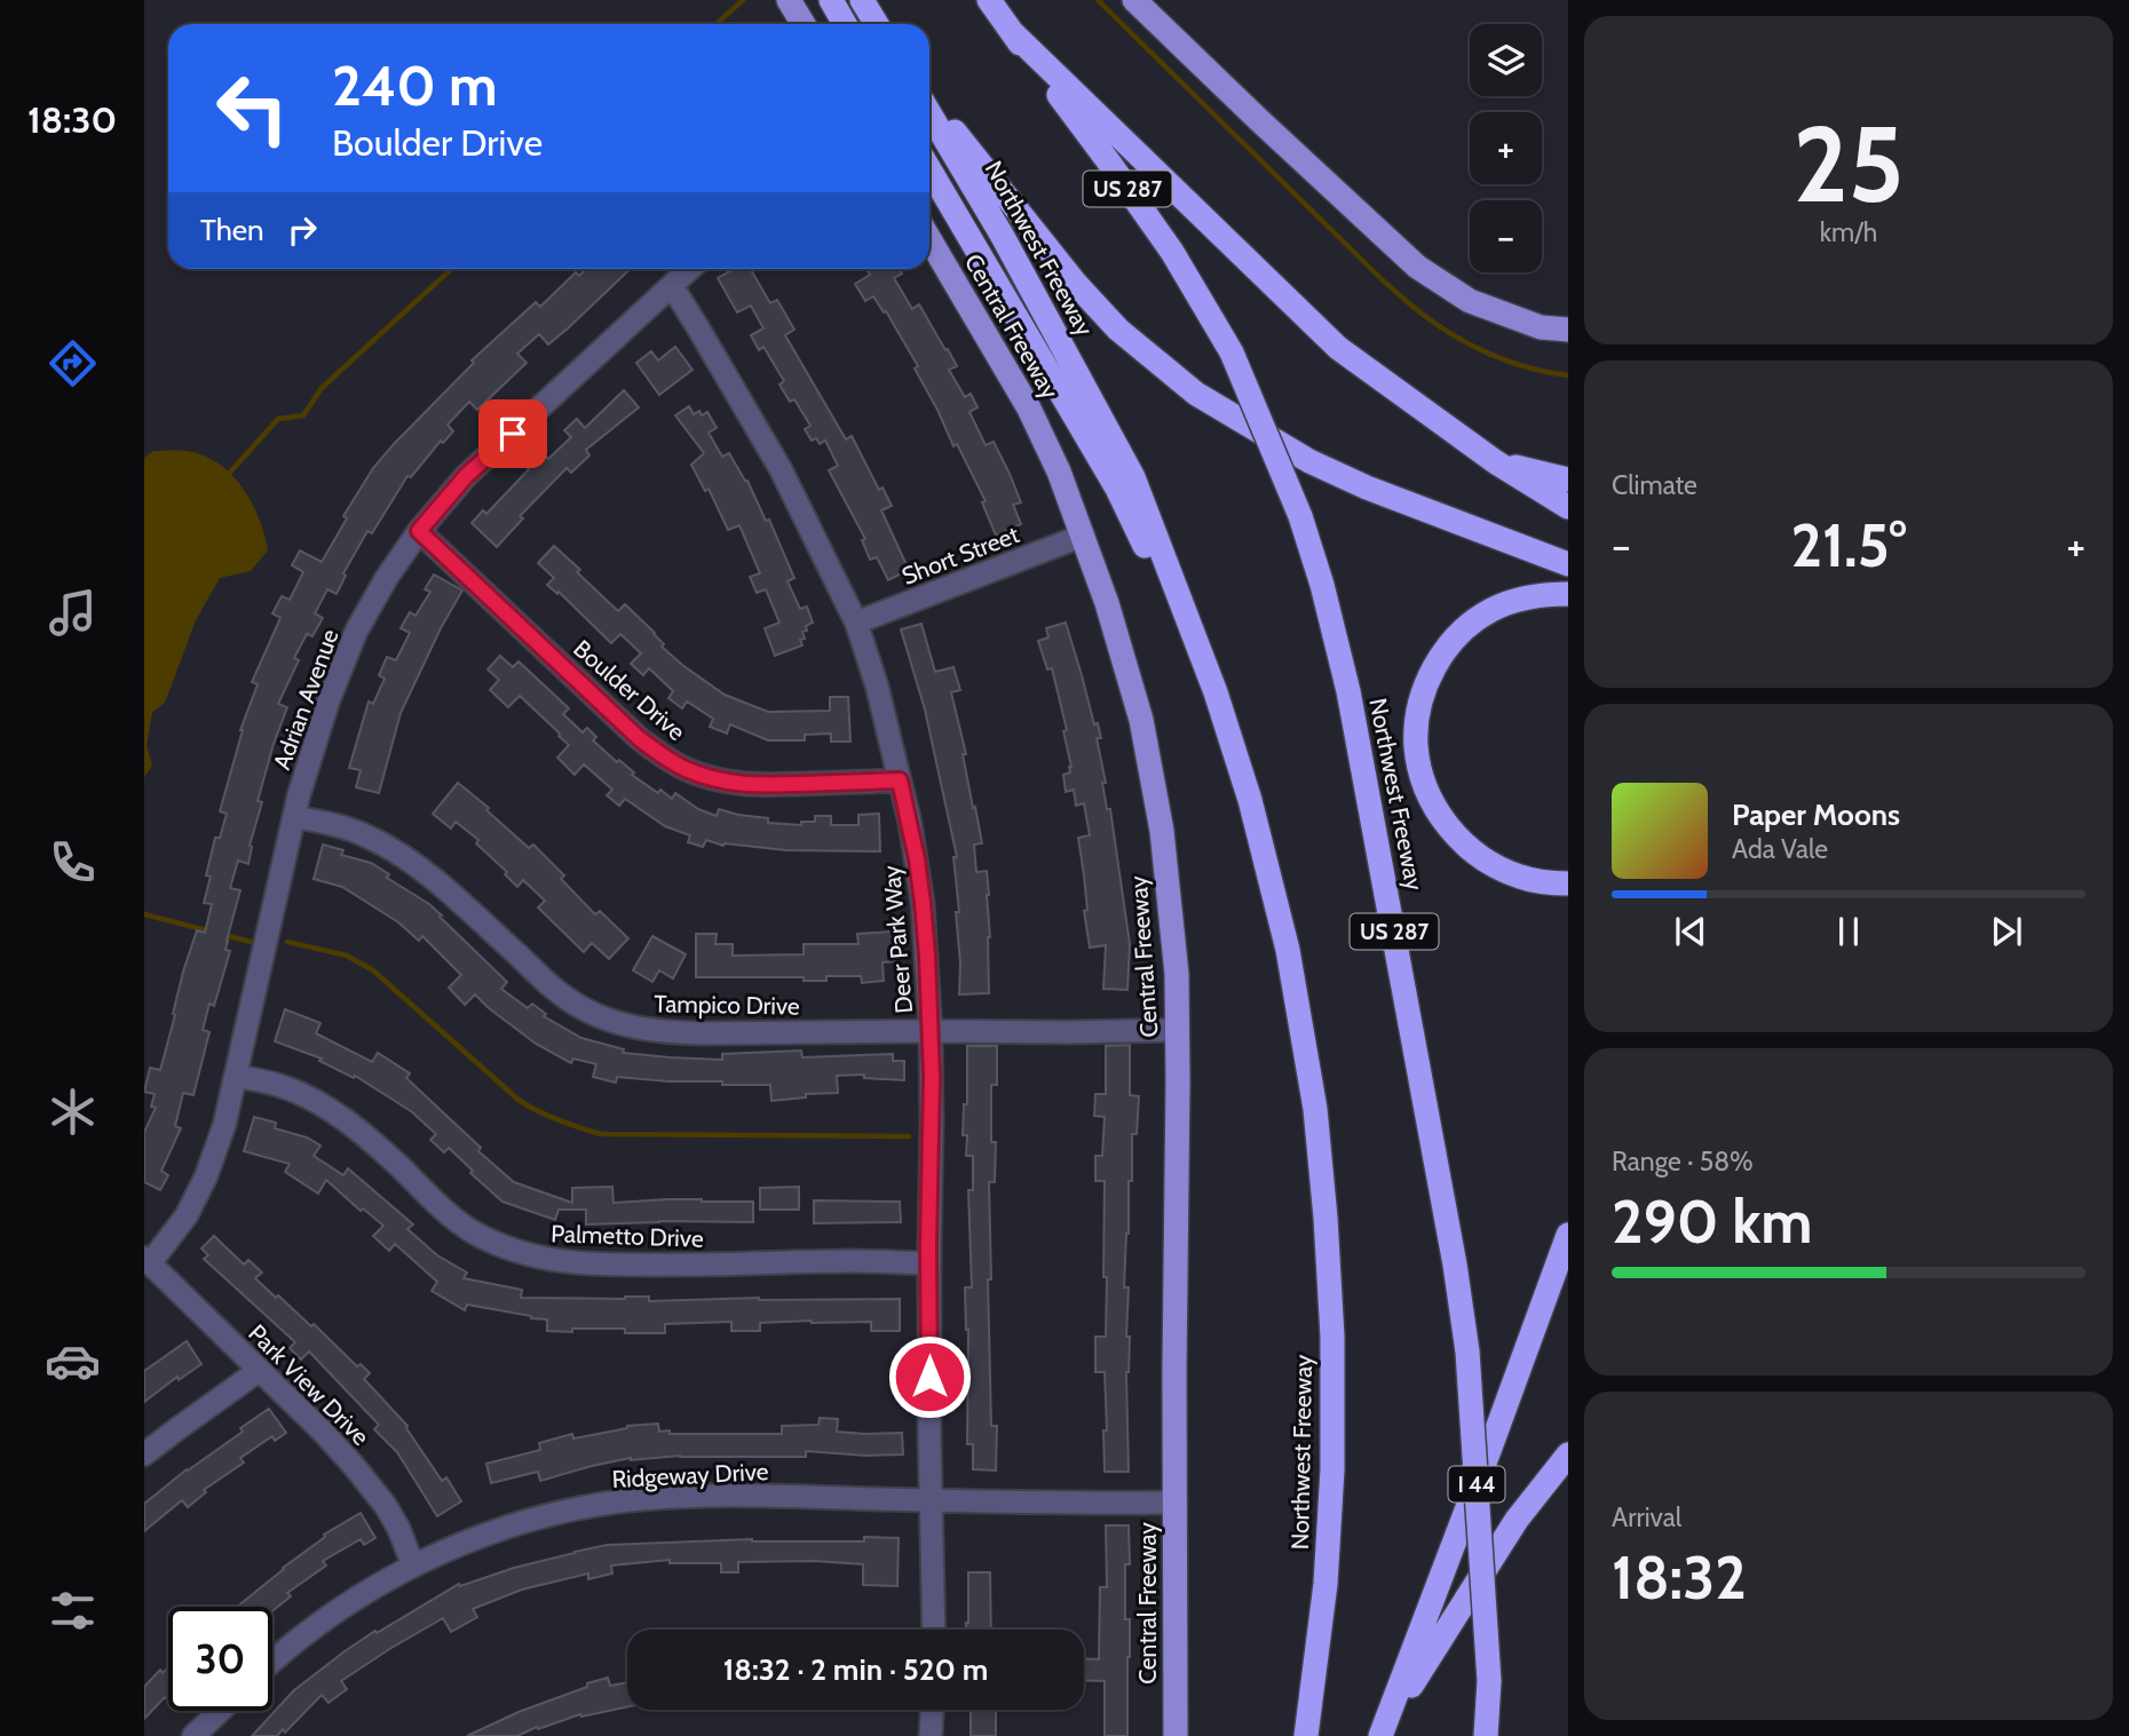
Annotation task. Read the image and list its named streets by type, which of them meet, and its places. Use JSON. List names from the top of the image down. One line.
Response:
{"streets":{"highway":["US 287","Northwest Freeway","I 44"],"main road":["Central Freeway"],"street":["Short Street","Boulder Drive","Adrian Avenue","Deer Park Way","Tampico Drive","Palmetto Drive","Park View Drive","Ridgeway Drive"]},"crossings":[["Central Freeway","Short Street"],["Central Freeway","Tampico Drive"],["Central Freeway","Ridgeway Drive"],["Short Street","Deer Park Way"],["Boulder Drive","Adrian Avenue"],["Boulder Drive","Deer Park Way"],["Adrian Avenue","Deer Park Way"],["Adrian Avenue","Tampico Drive"],["Adrian Avenue","Palmetto Drive"],["Adrian Avenue","Park View Drive"],["Deer Park Way","Tampico Drive"],["Deer Park Way","Palmetto Drive"],["Deer Park Way","Ridgeway Drive"],["Park View Drive","Ridgeway Drive"]],"page":{"tabs":"18:30","tile":[["25","km/h"],"Climate",["Range · 58%","290 km"],["Arrival","18:32"]],"map_buttons":["+","−"],"turn":["240 m","Boulder Drive"],"then":"Then","heat":["−","21.5°","+"],"song":["Paper Moons","Ada Vale"],"limit":"30","trip":"18:32 · 2 min · 520 m"}}
